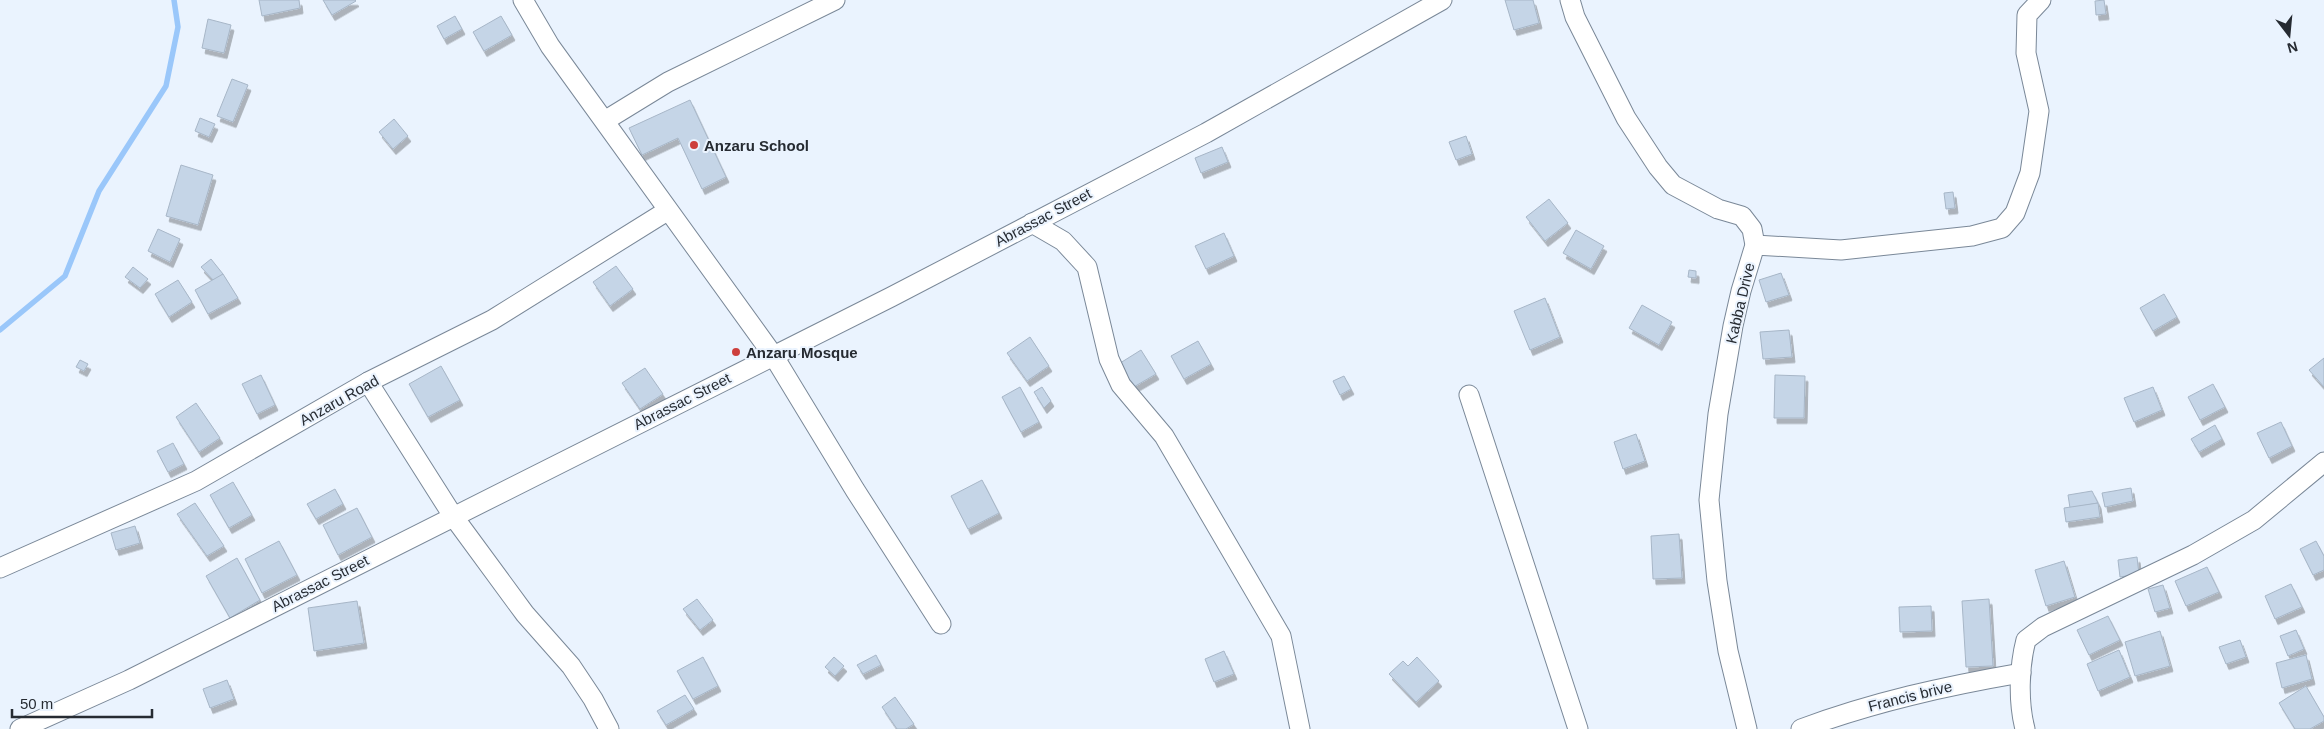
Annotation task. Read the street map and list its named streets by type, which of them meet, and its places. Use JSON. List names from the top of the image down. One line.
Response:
{"streets":{"street":["Abrassac Street","Kabba Drive","Anzaru Road","Francis brive"]},"places":["Anzaru School","Anzaru Mosque"],"scale_bar":"50 m","north":"bottom"}
